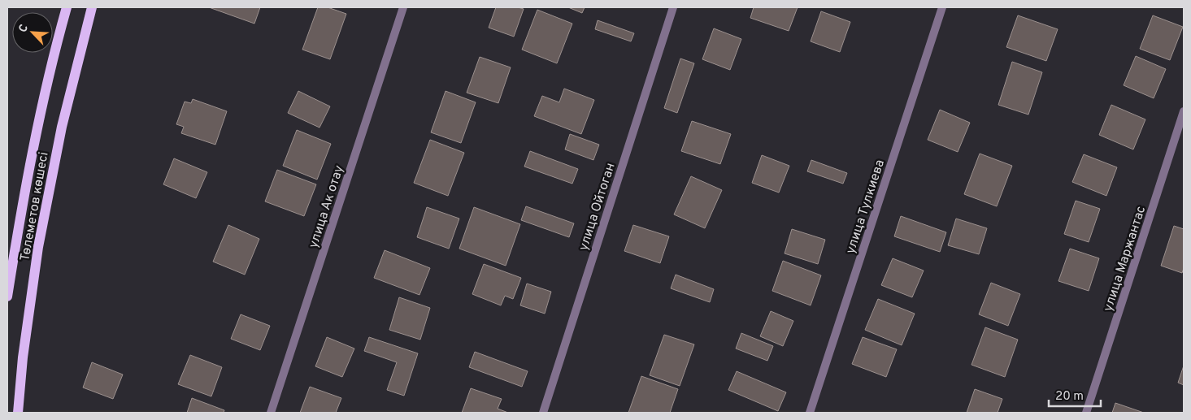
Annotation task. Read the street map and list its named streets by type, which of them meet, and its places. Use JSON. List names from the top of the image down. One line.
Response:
{"streets":{"main road":["Төлеметов көшесі"],"street":["улица Ак отау","улица Ойтоган","улица Тулкиева","улица Маржантас"]},"scale_bar":"20 m","north":"top left"}
